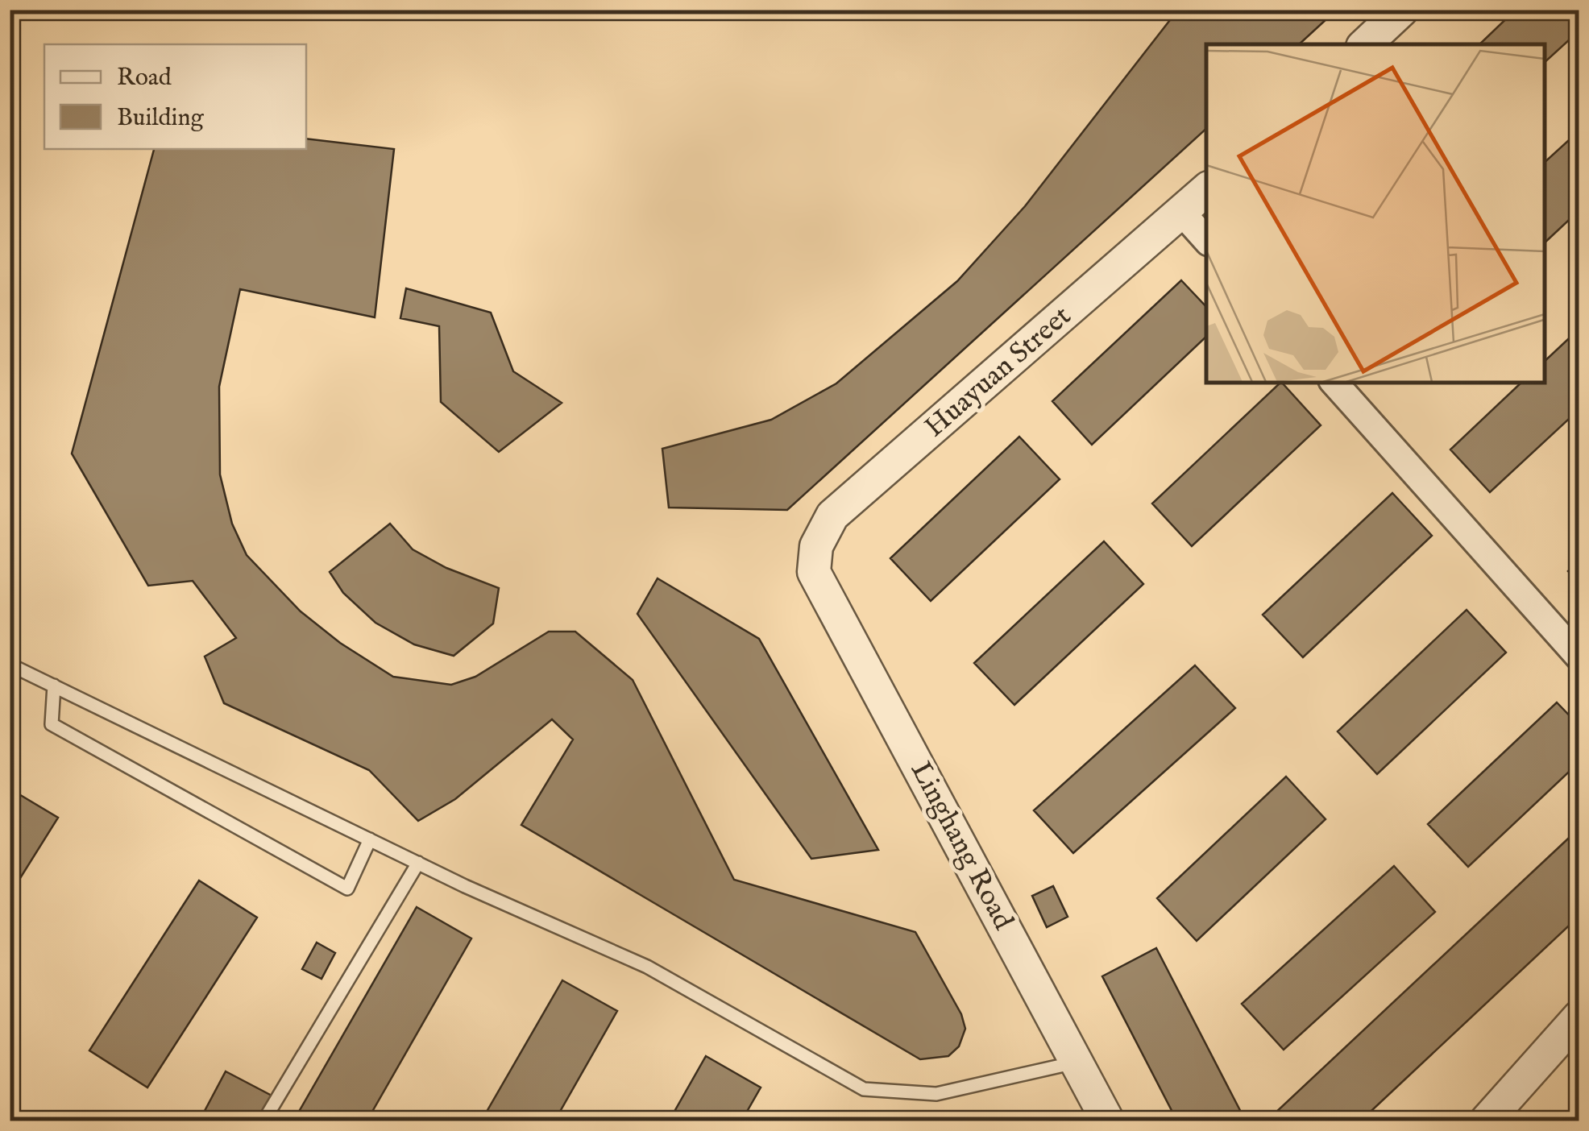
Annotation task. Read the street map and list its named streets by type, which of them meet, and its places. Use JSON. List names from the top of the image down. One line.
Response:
{"streets":{"street":["Huayuan Street","Linghang Road"]},"crossings":[["Huayuan Street","Linghang Road"]],"legend":["Road","Building"]}
